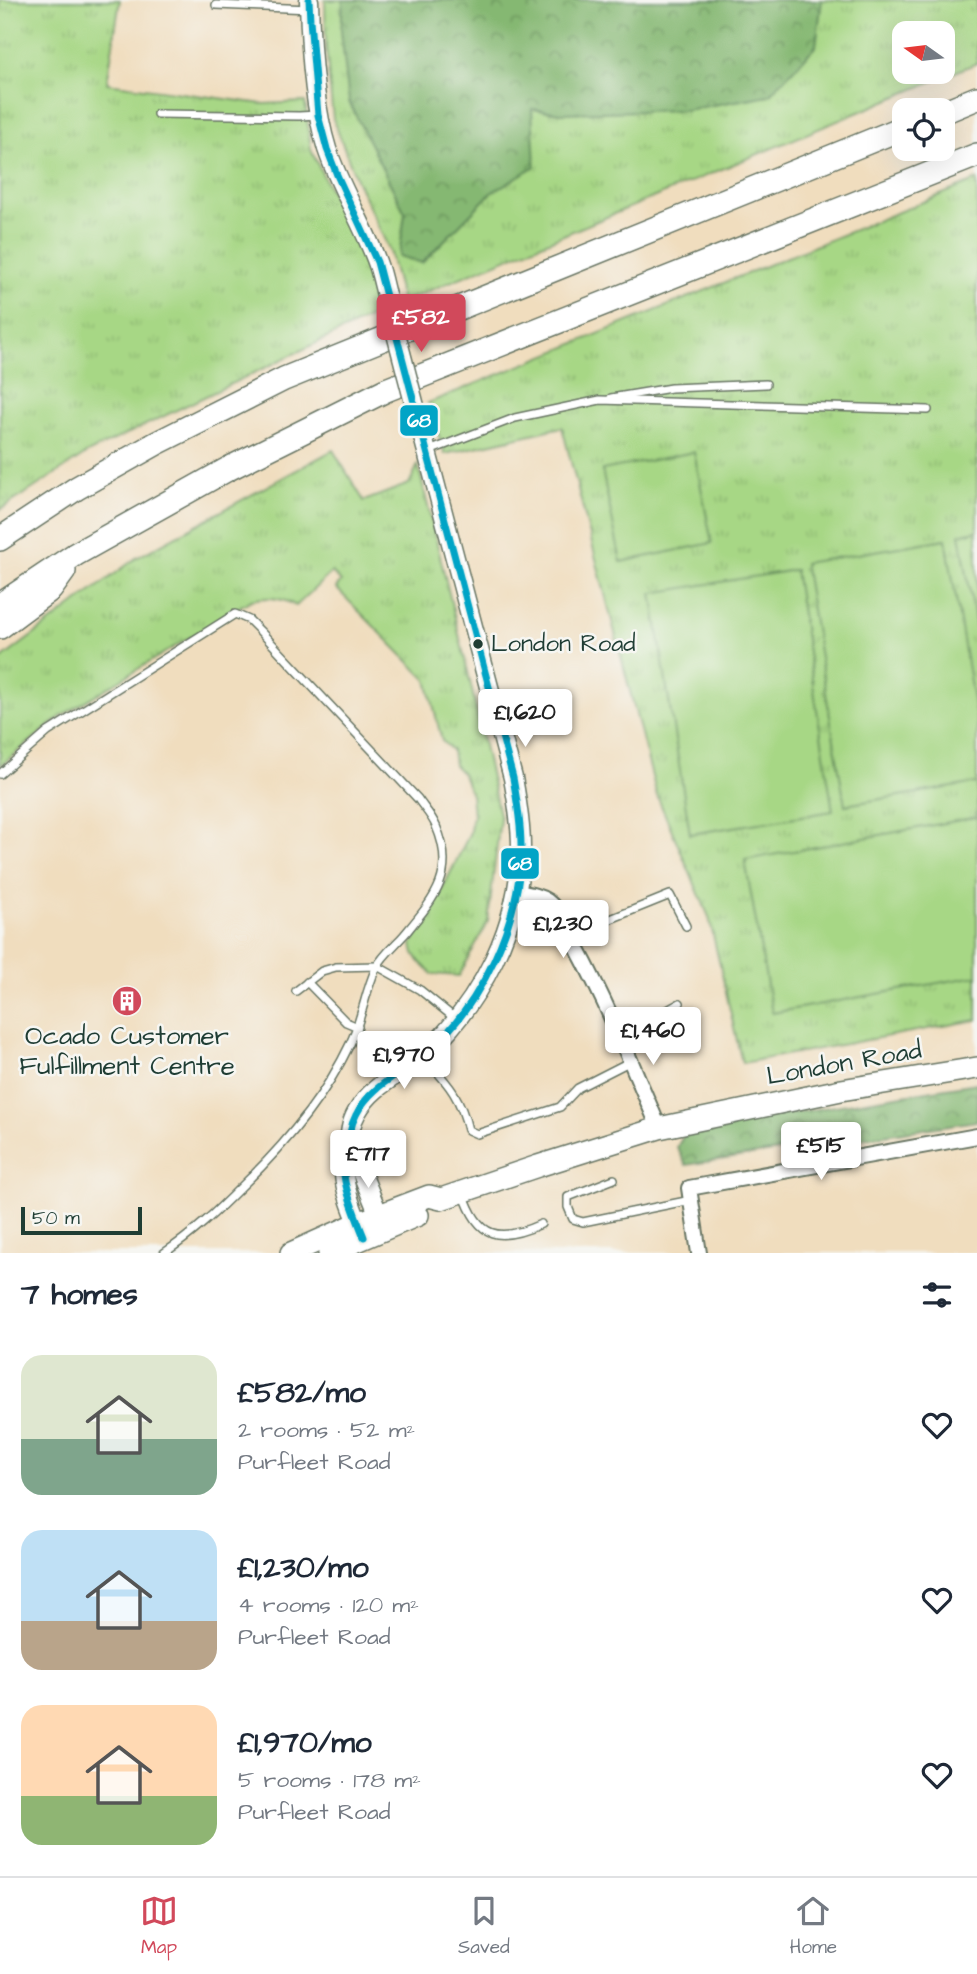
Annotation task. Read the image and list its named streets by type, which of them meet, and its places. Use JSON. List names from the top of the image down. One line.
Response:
{"streets":{"main road":["London Road"]},"places":{"other":["London Road"],"building":["Ocado Customer Fulfillment Centre"]},"lines":["transit line 68"],"scale_bar":"50 m","north":"left","page":{"price":["£582","£1,620","£1,230","£1,460","£1,970","£515","£717"],"scale":"50 m","heading":"7 homes","list":[{"name":"£582/mo","note":"2 rooms · 52 m² · Purfleet Road"},{"name":"£1,230/mo","note":"4 rooms · 120 m² · Purfleet Road"},{"name":"£1,970/mo","note":"5 rooms · 178 m² · Purfleet Road"}],"tabs":["Map","Saved","Home"]}}
